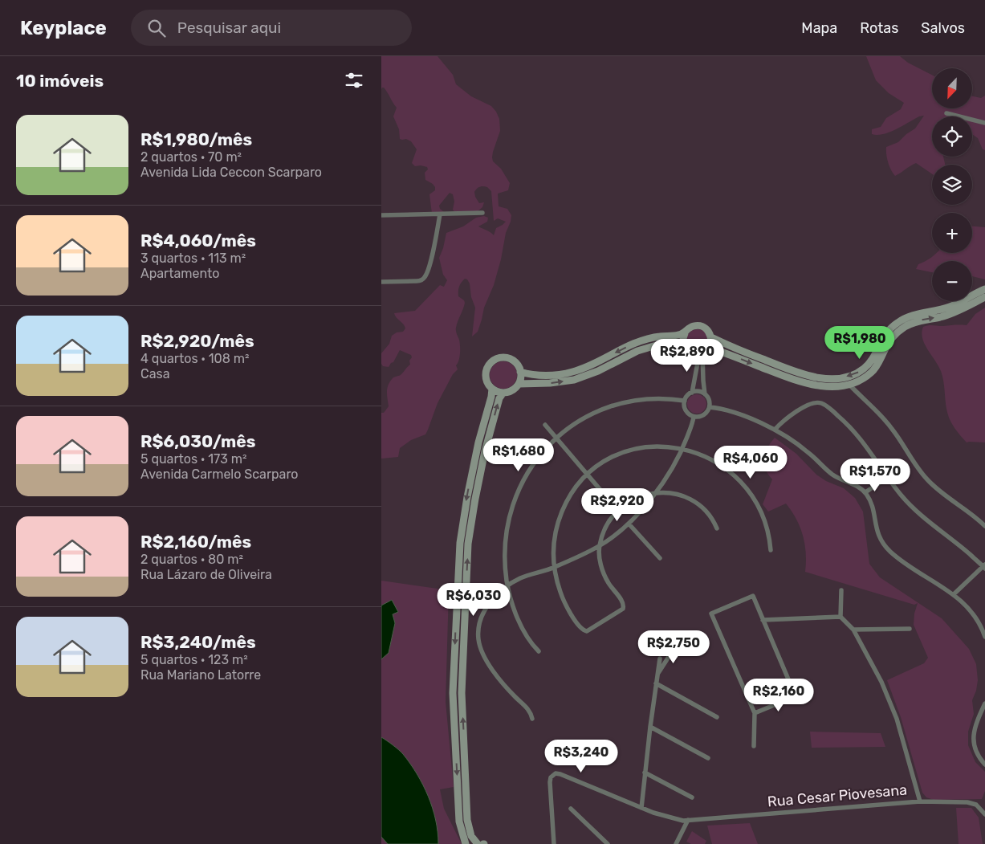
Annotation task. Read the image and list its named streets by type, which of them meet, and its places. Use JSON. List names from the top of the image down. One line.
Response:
{"streets":{"street":["Rua Cesar Piovesana"]},"north":"bottom left","page":{"header":"Keyplace","search":"Pesquisar aqui","nav":["Mapa","Rotas","Salvos"],"heading":"10 imóveis","map_buttons":["+","−"],"list":[{"name":"R$1,980/mês","note":"2 quartos · 70 m² · Avenida Lida Ceccon Scarparo"},{"name":"R$4,060/mês","note":"3 quartos · 113 m² · Apartamento"},{"name":"R$2,920/mês","note":"4 quartos · 108 m² · Casa"},{"name":"R$6,030/mês","note":"5 quartos · 173 m² · Avenida Carmelo Scarparo"},{"name":"R$2,160/mês","note":"2 quartos · 80 m² · Rua Lázaro de Oliveira"},{"name":"R$3,240/mês","note":"5 quartos · 123 m² · Rua Mariano Latorre"}],"price":["R$1,980","R$2,890","R$1,680","R$4,060","R$1,570","R$2,920","R$6,030","R$2,750","R$2,160","R$3,240"]}}
